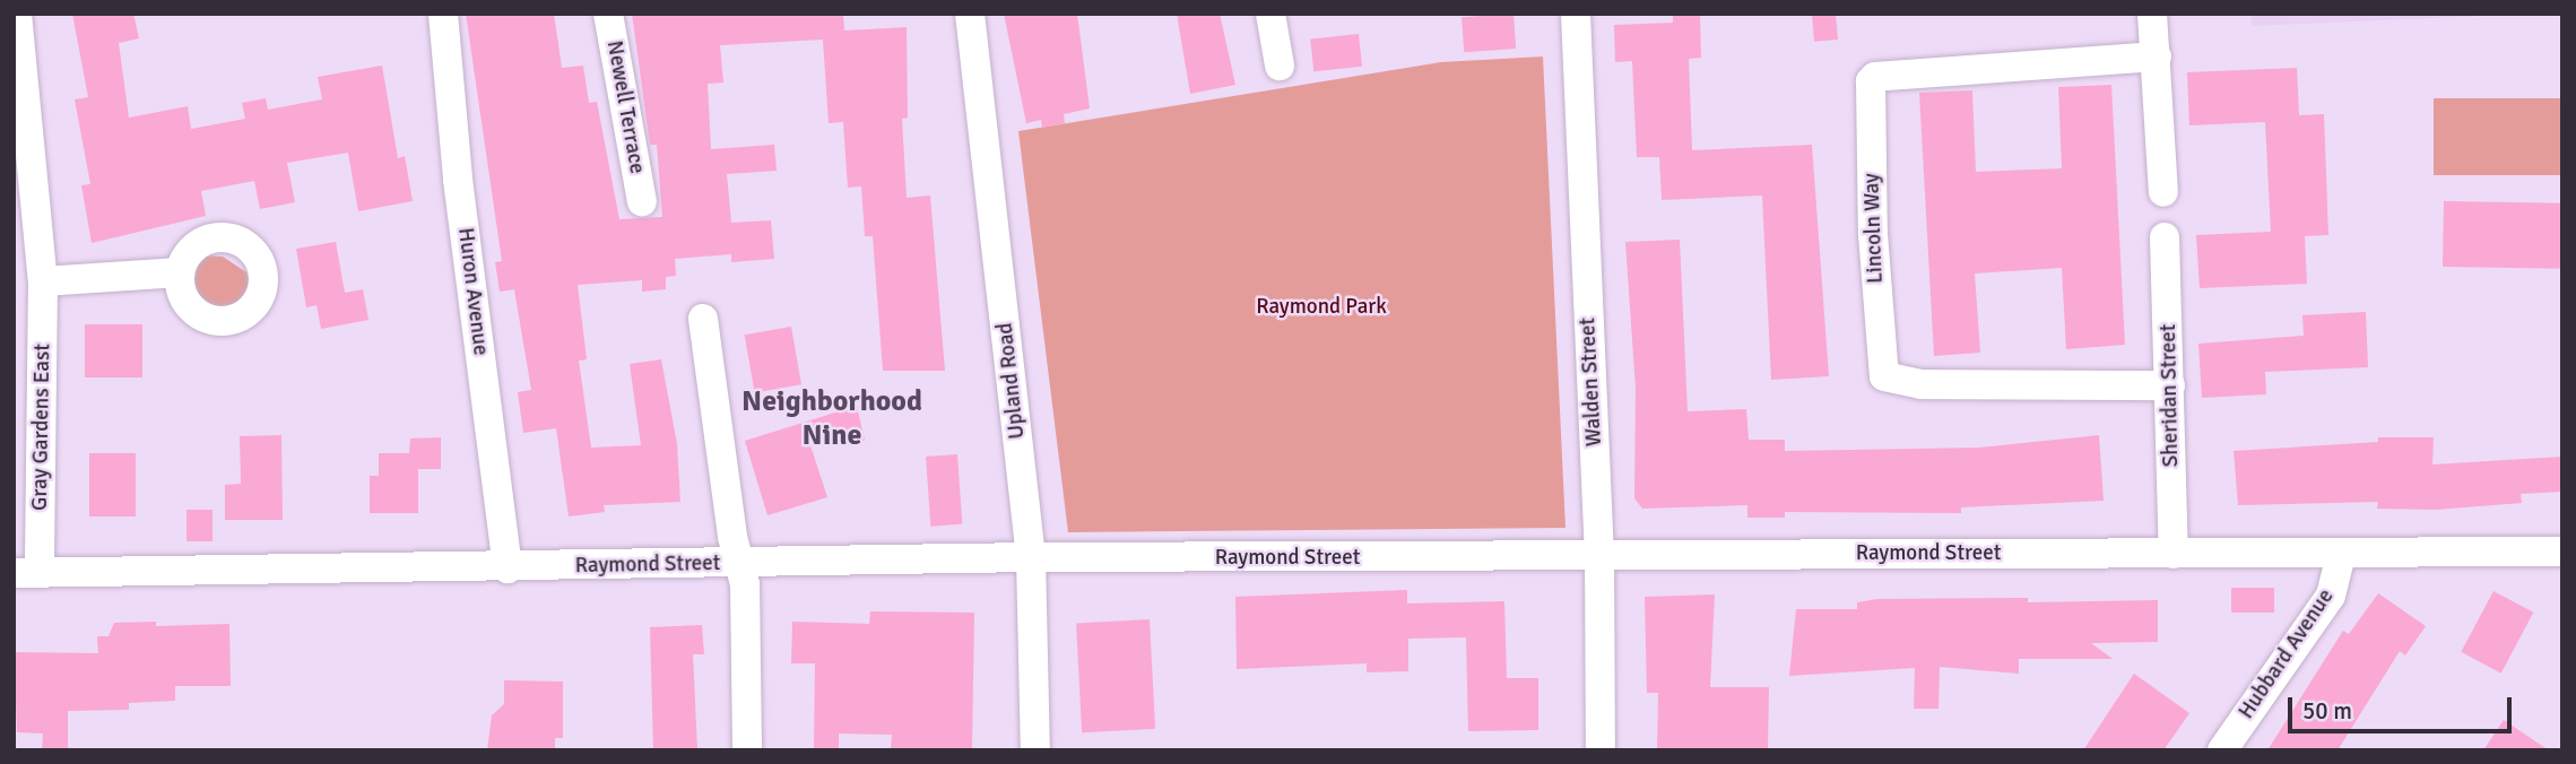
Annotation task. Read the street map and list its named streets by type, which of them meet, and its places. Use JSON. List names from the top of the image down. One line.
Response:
{"streets":{"street":["Newell Terrace","Lincoln Way","Huron Avenue","Upland Road","Walden Street","Sheridan Street","Gray Gardens East","Raymond Street","Hubbard Avenue"]},"crossings":[["Lincoln Way","Sheridan Street"],["Huron Avenue","Raymond Street"],["Upland Road","Raymond Street"],["Walden Street","Raymond Street"],["Sheridan Street","Raymond Street"],["Gray Gardens East","Raymond Street"],["Raymond Street","Hubbard Avenue"]],"districts":["Neighborhood Nine"],"parks":["Raymond Park"],"scale_bar":"50 m"}
